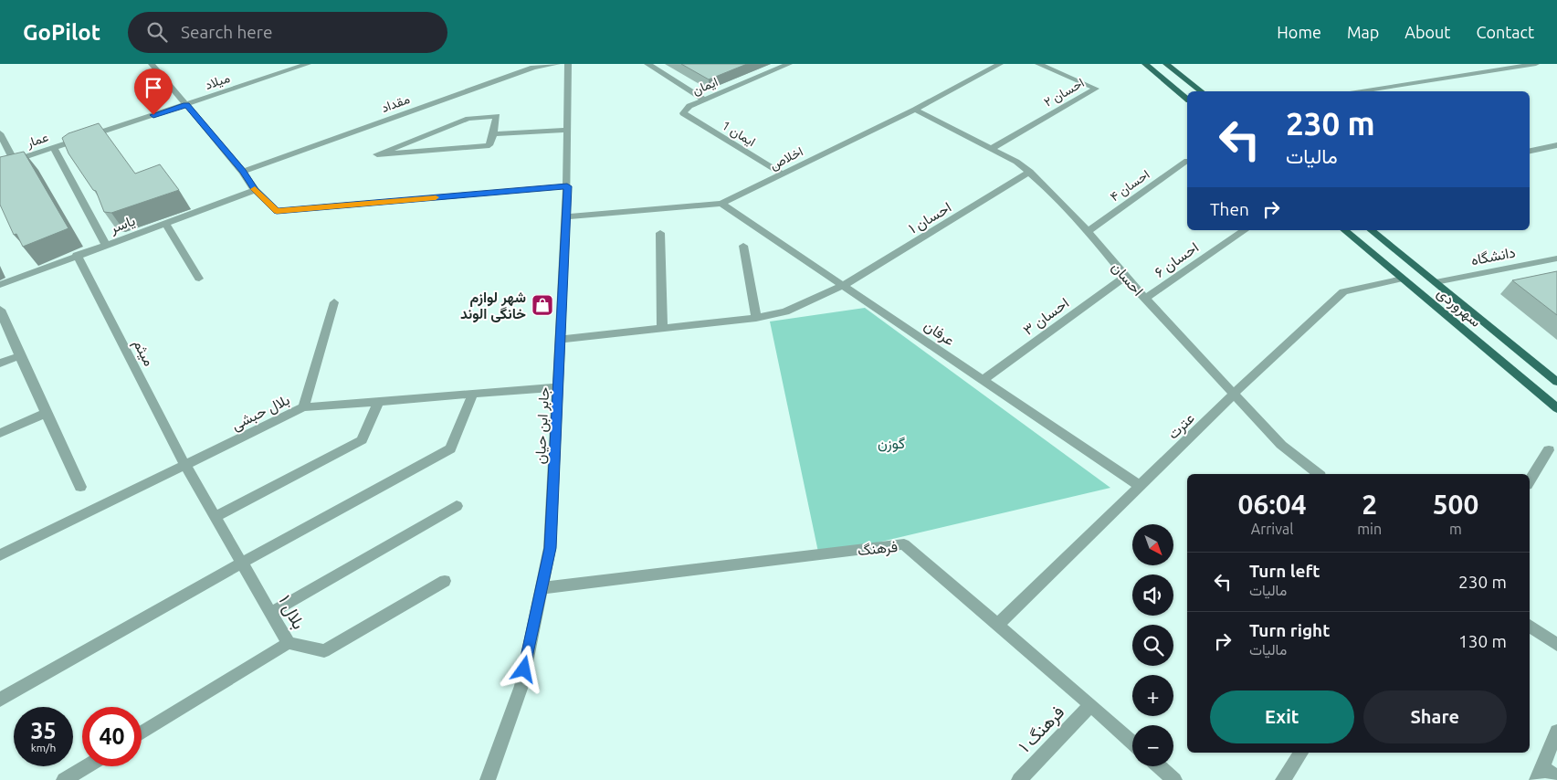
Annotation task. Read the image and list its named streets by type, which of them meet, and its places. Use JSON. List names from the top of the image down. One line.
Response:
{"streets":{"main road":["سهروردی"],"street":["میلاد","ایمان","احسان ۲","مقداد","ایمان 1","عمار","اخلاص","احسان ۴","احسان ۱","یاسر","دانشگاه","احسان ۶","احسان","احسان ۳","عرفان","میثم","بلال حبشی","جابر ابن حیان","عترت","فرهنگ","بلال ۱","فرهنگ ۱"]},"crossings":[["میلاد","عمار"],["ایمان","ایمان 1"],["احسان ۲","احسان"],["ایمان 1","اخلاص"],["اخلاص","احسان"],["اخلاص","عرفان"],["اخلاص","جابر ابن حیان"],["احسان ۴","احسان"],["احسان ۱","احسان"],["احسان ۱","عرفان"],["احسان ۱","جابر ابن حیان"],["یاسر","میثم"],["دانشگاه","سهروردی"],["احسان ۶","احسان"],["احسان","احسان ۳"],["احسان","عترت"],["سهروردی","عترت"],["احسان ۳","عرفان"],["عرفان","عترت"],["میثم","بلال حبشی"],["میثم","بلال ۱"],["بلال حبشی","جابر ابن حیان"],["بلال حبشی","بلال ۱"],["جابر ابن حیان","فرهنگ"],["عترت","فرهنگ"],["فرهنگ","فرهنگ ۱"]],"parks":["گوزن"],"places":{"shop":["شهر لوازم خانگی الوند"]},"north":"bottom right","page":{"header":"GoPilot","search":"Search here","nav":["Home","Map","About","Contact"],"turn":["230 m","مالیات"],"then":"Then","eta":["06:04","Arrival","2","min","500","m"],"map_buttons":["+","−"],"list":[{"name":"Turn left","note":"مالیات","value":"230 m"},{"name":"Turn right","note":"مالیات","value":"130 m"}],"buttons":["Exit","Share"],"speed":"35 km/h","limit":"40"}}
